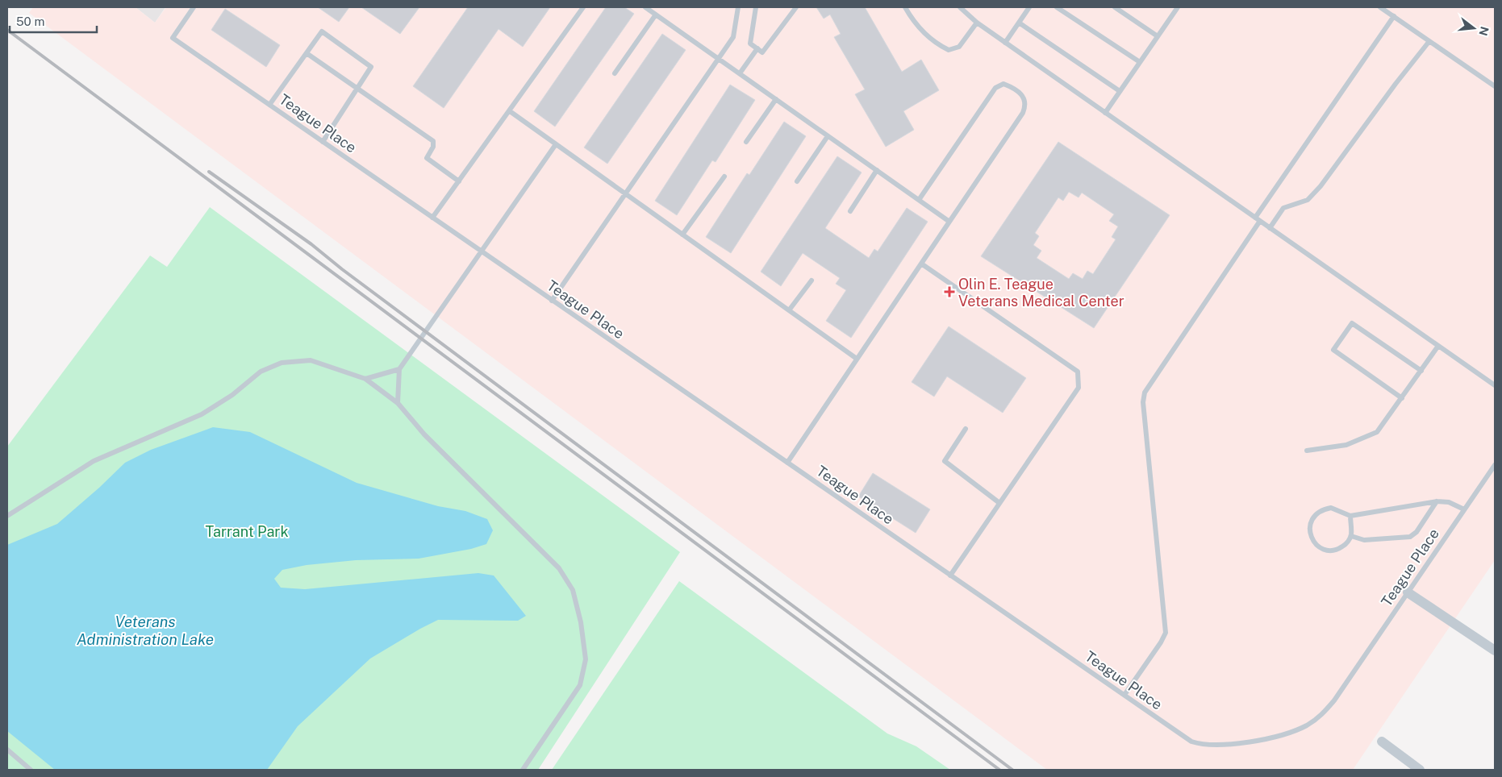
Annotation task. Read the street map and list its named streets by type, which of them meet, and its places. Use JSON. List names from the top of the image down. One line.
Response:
{"streets":{"lane":["Teague Place"]},"water":["Veterans Administration Lake"],"parks":["Tarrant Park"],"places":{"health":["Olin E. Teague Veterans Medical Center"]},"scale_bar":"50 m","north":"right"}
